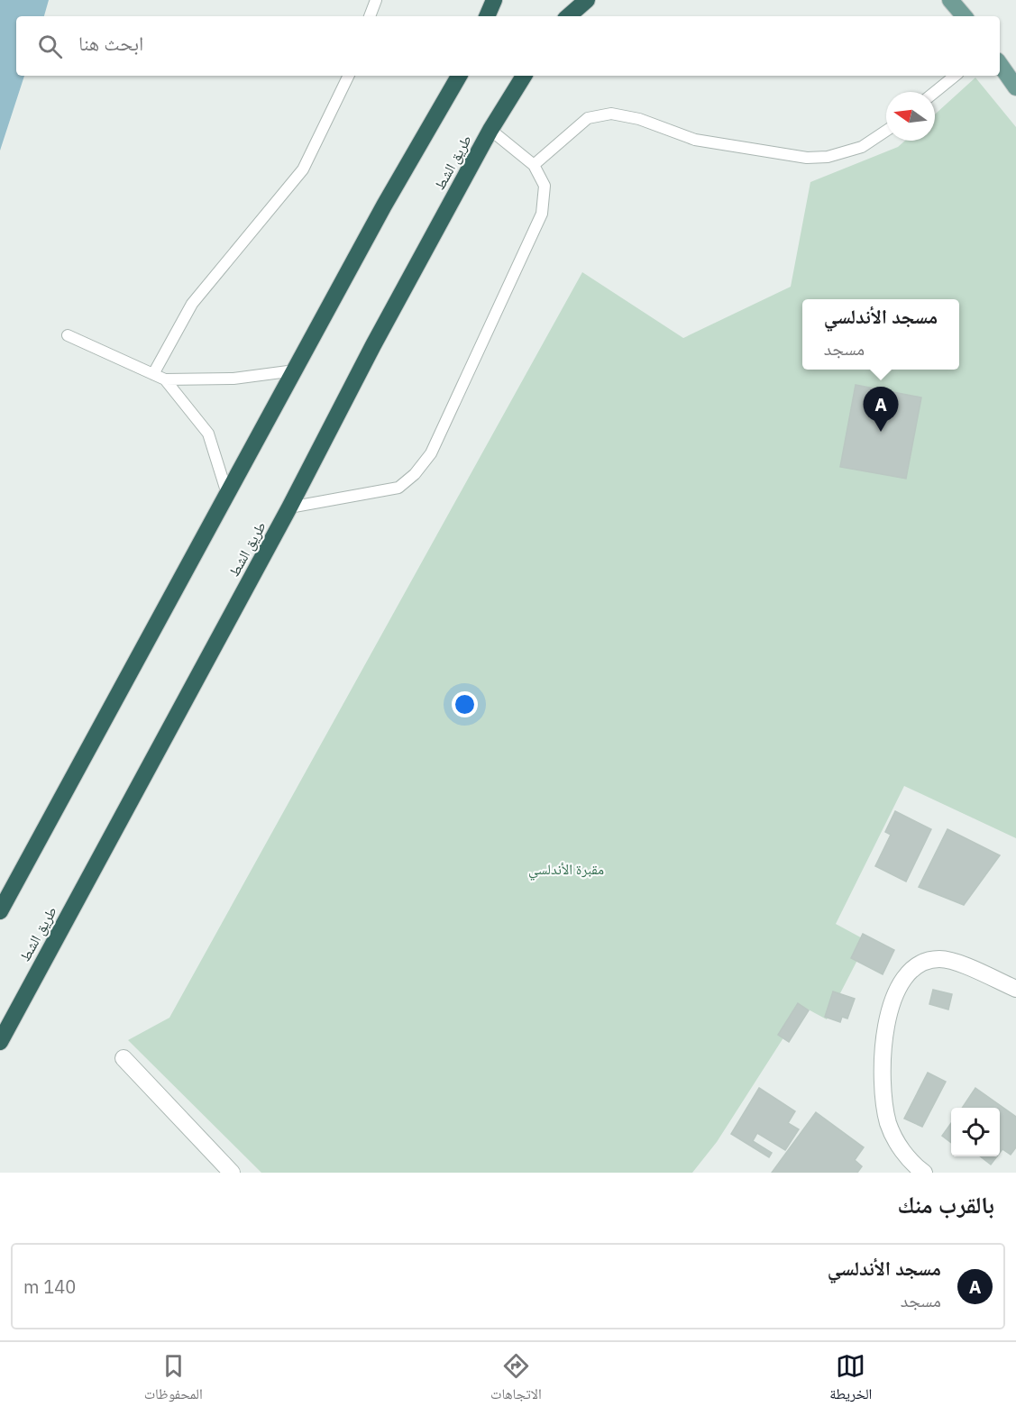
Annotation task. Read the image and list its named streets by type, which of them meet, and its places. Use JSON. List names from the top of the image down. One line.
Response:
{"streets":{"highway":["طريق الشط"]},"parks":["مقبرة الأندلسي"],"north":"left","page":{"search":"ابحث هنا","popup":["مسجد الأندلسي","مسجد"],"pins":"A","heading":"بالقرب منك","list":[{"mark":"A","name":"مسجد الأندلسي","note":"مسجد","value":"140 m"}],"nav":["الخريطة","الاتجاهات","المحفوظات"]}}
